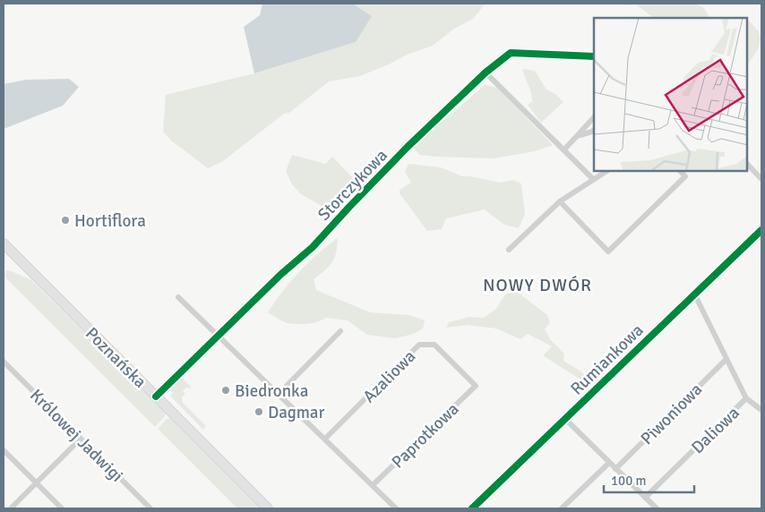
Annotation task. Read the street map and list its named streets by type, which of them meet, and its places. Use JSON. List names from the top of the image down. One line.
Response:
{"streets":{"main road":["Poznańska"],"street":["Storczykowa","Rumiankowa","Azaliowa","Piwoniowa","Daliowa","Królowej Jadwigi","Paprotkowa"]},"crossings":[["Storczykowa","Poznańska"],["Azaliowa","Paprotkowa"]],"districts":["NOWY DWÓR"],"places":["Hortiflora","Biedronka","Dagmar"],"scale_bar":"100 m"}
